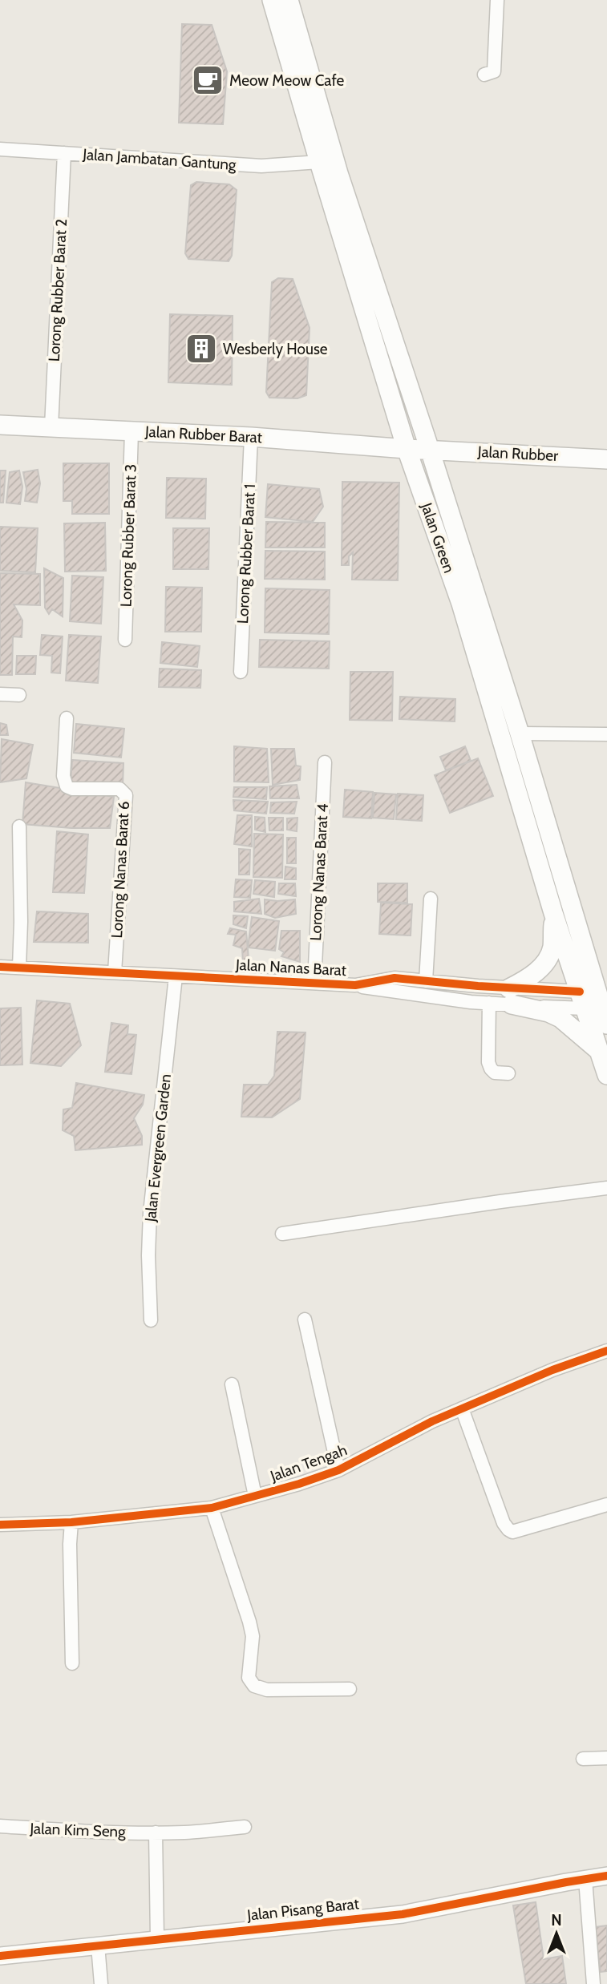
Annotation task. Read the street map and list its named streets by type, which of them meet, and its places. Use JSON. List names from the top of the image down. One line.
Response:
{"streets":{"main road":["Jalan Rubber Barat","Jalan Rubber","Jalan Green"],"street":["Jalan Jambatan Gantung","Lorong Rubber Barat 2","Lorong Rubber Barat 3","Lorong Rubber Barat 1","Lorong Nanas Barat 6","Lorong Nanas Barat 4","Jalan Nanas Barat","Jalan Evergreen Garden","Jalan Tengah","Jalan Kim Seng","Jalan Pisang Barat"]},"crossings":[["Jalan Jambatan Gantung","Lorong Rubber Barat 2"],["Jalan Jambatan Gantung","Jalan Green"],["Lorong Rubber Barat 2","Jalan Rubber Barat"],["Jalan Rubber Barat","Jalan Rubber"],["Jalan Rubber Barat","Lorong Rubber Barat 3"],["Jalan Rubber Barat","Jalan Green"],["Jalan Rubber Barat","Lorong Rubber Barat 1"],["Jalan Rubber","Jalan Green"],["Lorong Nanas Barat 6","Jalan Nanas Barat"],["Lorong Nanas Barat 4","Jalan Nanas Barat"],["Jalan Nanas Barat","Jalan Evergreen Garden"]],"places":{"cafe":["Meow Meow Cafe"],"building":["Wesberly House"]},"north":"top"}
